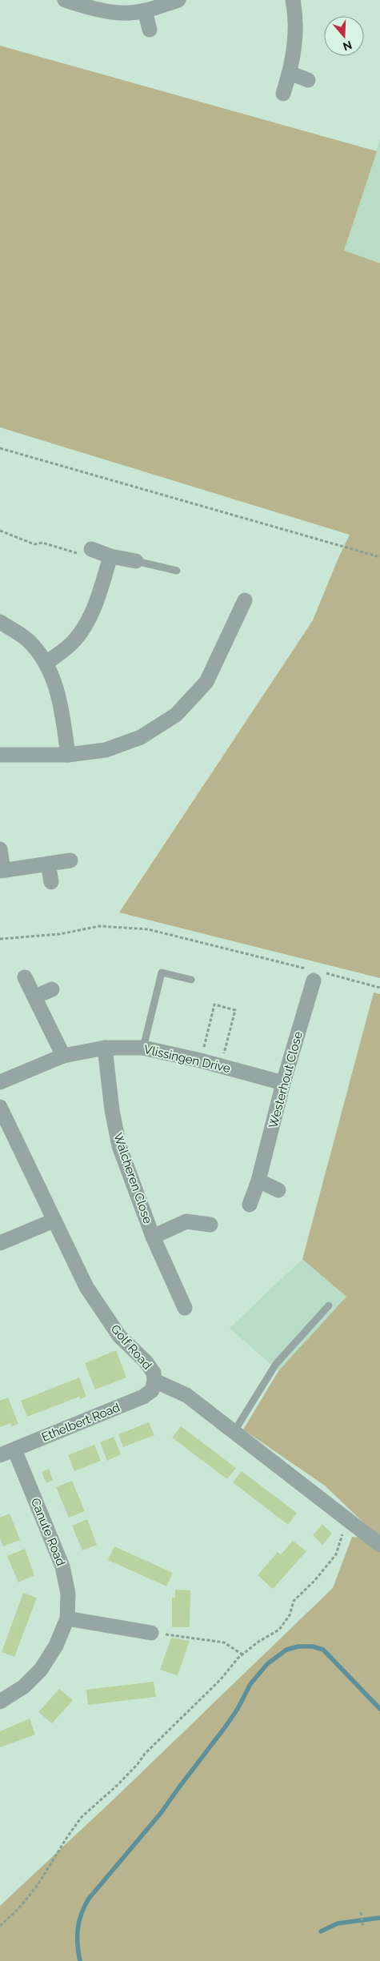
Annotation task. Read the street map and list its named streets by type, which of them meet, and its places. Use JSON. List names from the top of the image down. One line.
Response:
{"streets":{"street":["Vlissingen Drive","Westerhout Close","Walcheren Close","Golf Road","Ethelbert Road","Canute Road"]},"crossings":[["Vlissingen Drive","Westerhout Close"],["Vlissingen Drive","Walcheren Close"],["Golf Road","Ethelbert Road"],["Ethelbert Road","Canute Road"]],"north":"bottom"}
